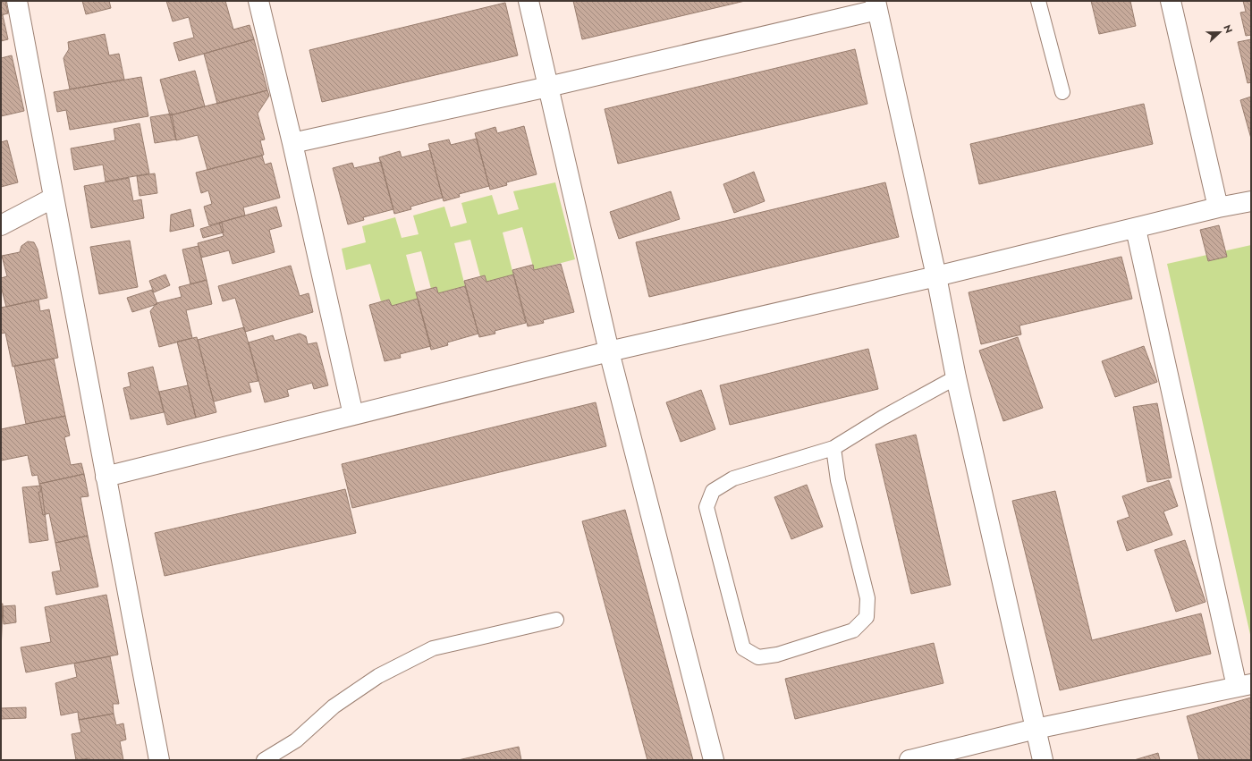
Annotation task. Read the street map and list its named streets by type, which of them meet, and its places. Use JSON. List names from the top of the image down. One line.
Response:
{"north":"right"}
